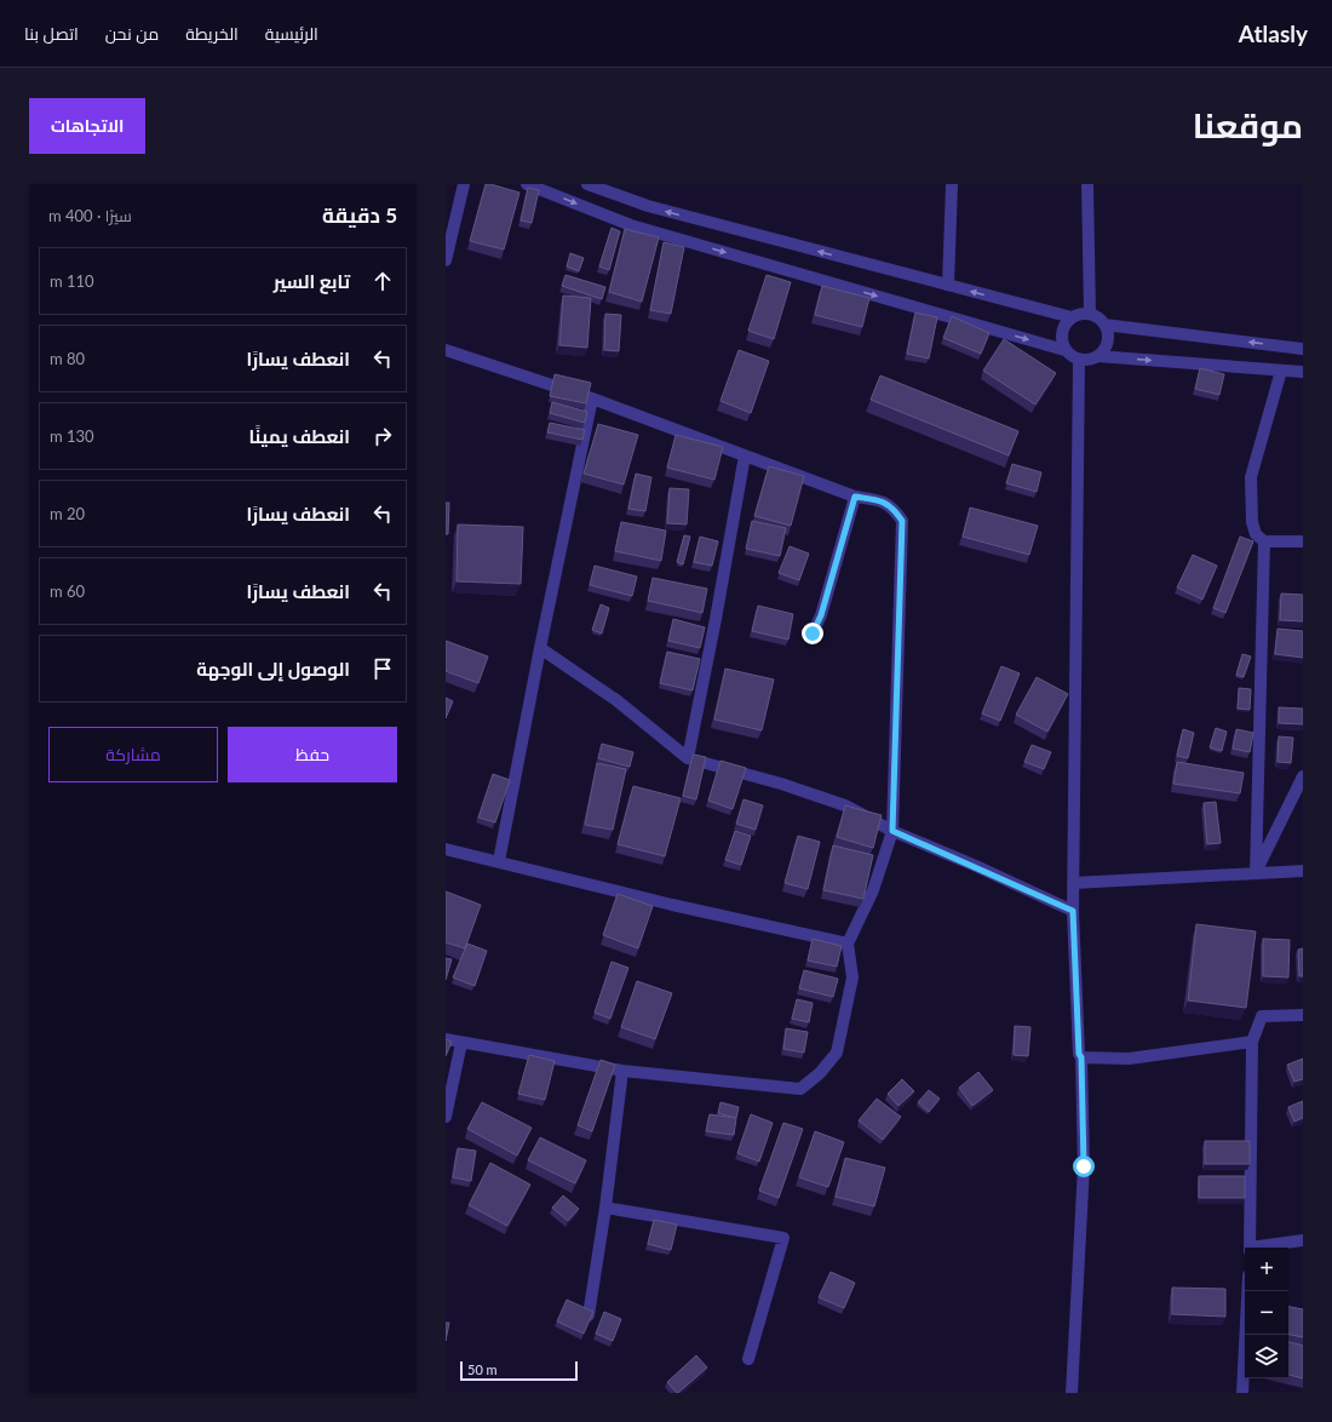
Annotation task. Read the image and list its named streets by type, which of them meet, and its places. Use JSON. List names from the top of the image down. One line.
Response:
{"scale_bar":"50 m","page":{"header":"Atlasly","nav":["الرئيسية","الخريطة","من نحن","اتصل بنا"],"title":"موقعنا","buttons":["الاتجاهات",["حفظ","مشاركة"]],"heading":["5 دقيقة","سيرًا · 400 m"],"list":[["تابع السير","110 m"],["انعطف يسارًا","80 m"],["انعطف يمينًا","130 m"],["انعطف يسارًا","20 m"],["انعطف يسارًا","60 m"],"الوصول إلى الوجهة"],"map_buttons":["+","−"],"scale":"50 m"}}
